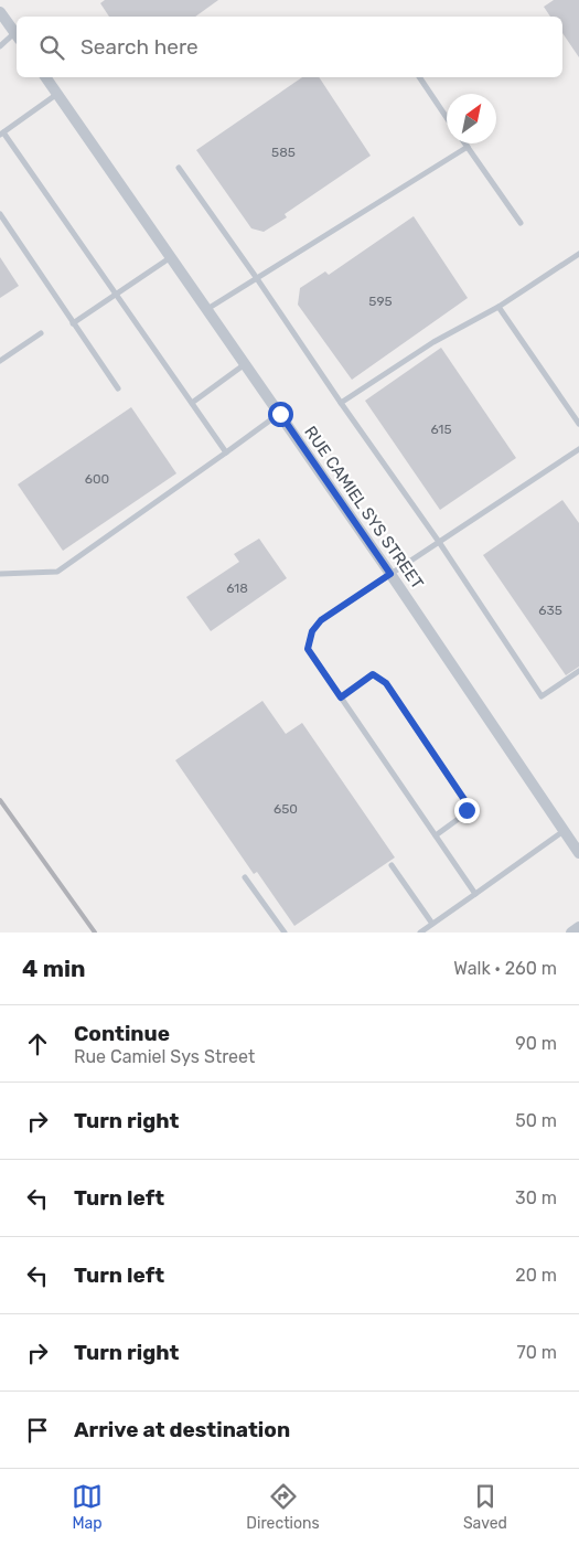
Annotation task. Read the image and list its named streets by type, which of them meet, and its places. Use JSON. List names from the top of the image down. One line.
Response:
{"streets":{"street":["RUE CAMIEL SYS STREET"]},"house_numbers":["585","595","615","600","618","635","650"],"north":"top right","page":{"search":"Search here","heading":["4 min","Walk · 260 m"],"list":[["Continue","Rue Camiel Sys Street","90 m"],["Turn right","50 m"],["Turn left","30 m"],["Turn left","20 m"],["Turn right","70 m"],"Arrive at destination"],"nav":["Map","Directions","Saved"]}}
